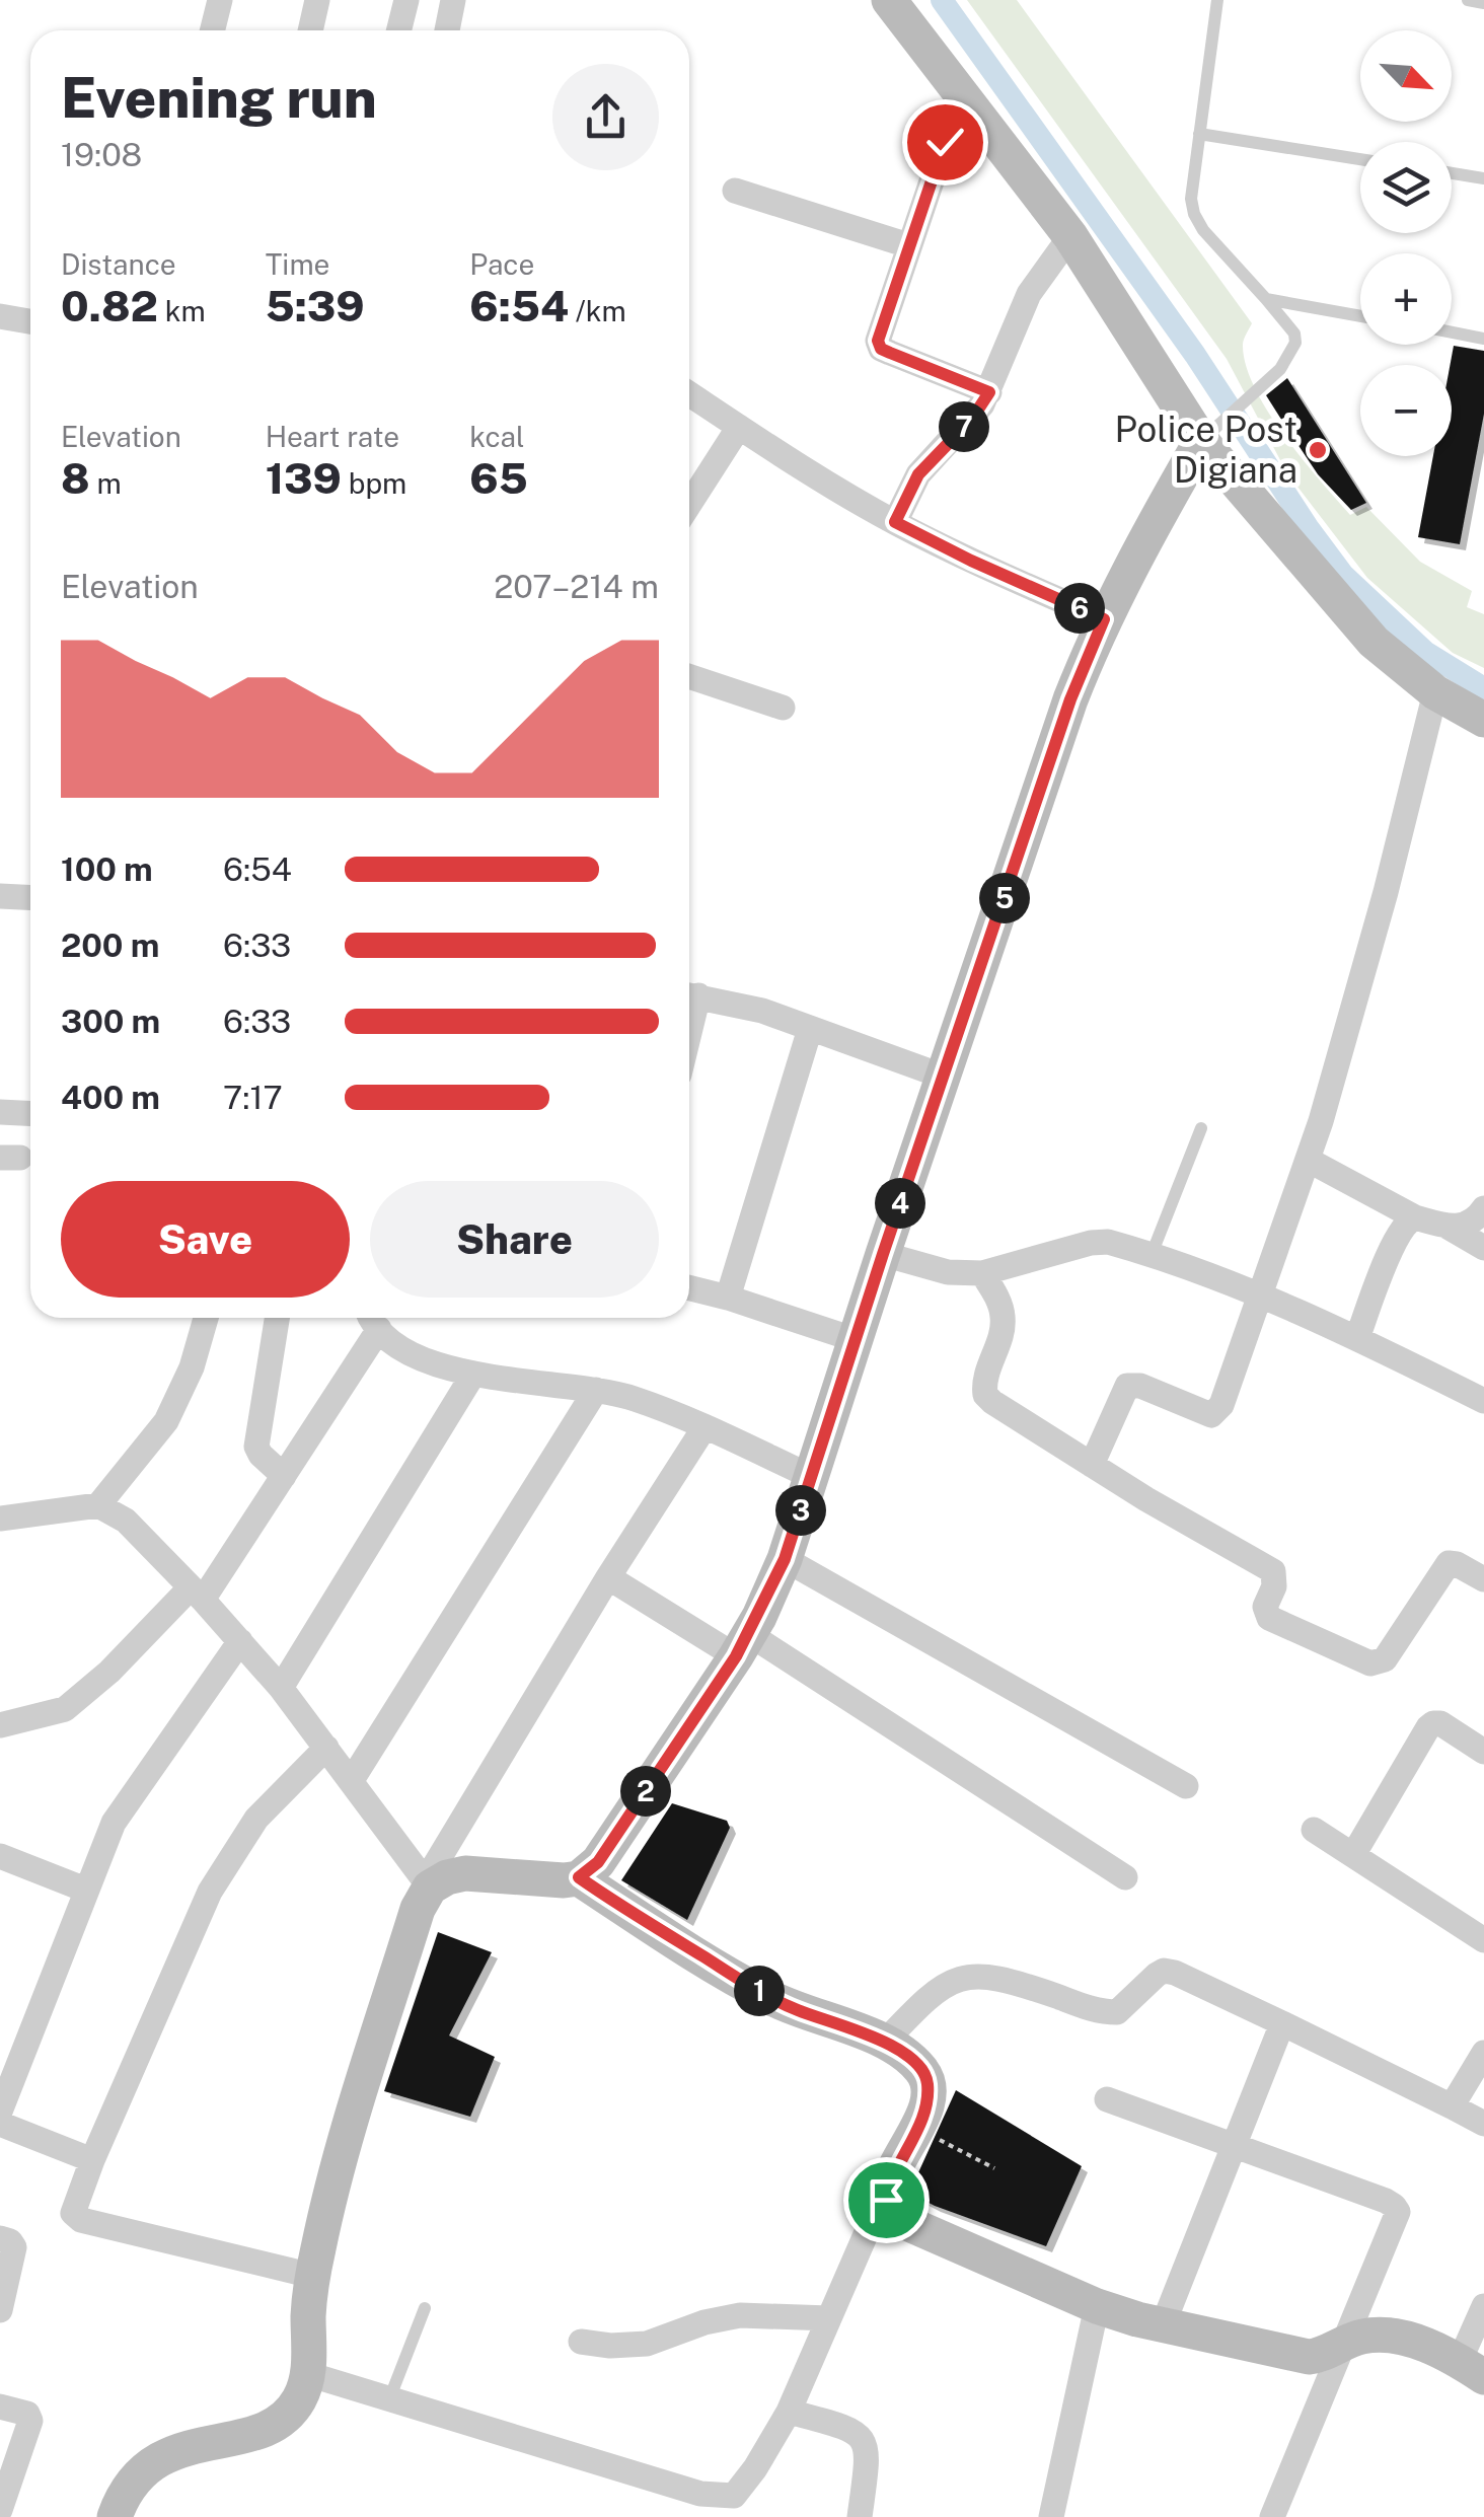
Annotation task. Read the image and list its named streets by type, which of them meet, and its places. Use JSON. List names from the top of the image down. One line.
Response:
{"places":["Police Post Digiana"],"north":"bottom right","page":{"map_buttons":["+","−"],"heading":["Evening run","19:08"],"stats":[["Distance","0.82 km"],["Time","5:39"],["Pace","6:54 /km"],["Elevation","8 m"],["Heart rate","139 bpm"],["kcal","65"]],"pins":["7","6","5","4","3","2","1"],"chart":["Elevation","207–214 m"],"list":[{"name":"100 m","note":"6:54"},{"name":"200 m","note":"6:33"},{"name":"300 m","note":"6:33"},{"name":"400 m","note":"7:17"}],"buttons":["Save","Share"]}}
